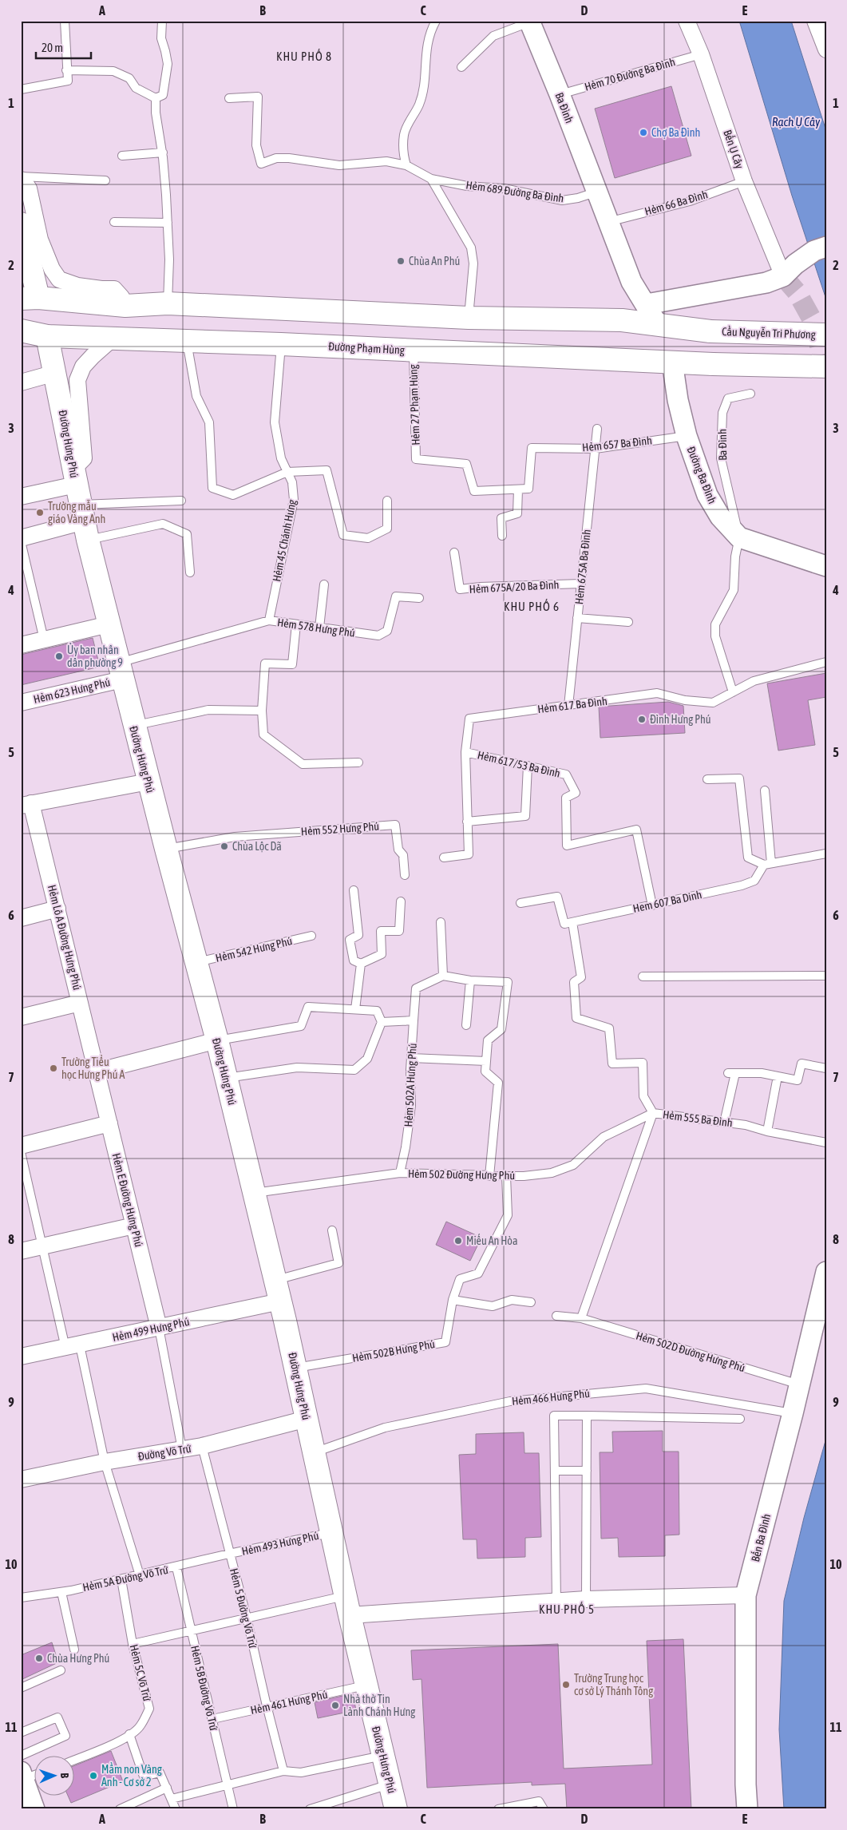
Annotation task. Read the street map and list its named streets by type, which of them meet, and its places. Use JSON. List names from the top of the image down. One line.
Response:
{"streets":{"main road":["Cầu Nguyễn Tri Phương","Đường Phạm Hùng","Đường Hưng Phú"],"street":["Ba Đình","Bến Ụ Cây","Đường Ba Đình","Hẻm 623 Hưng Phú","Hẻm Lô A Đường Hưng Phú","Hẻm E Đường Hưng Phú","Hẻm 499 Hưng Phú","Đường Võ Trứ","Bến Ba Đình"],"lane":["Hẻm 70 Đường Ba Đình","Hẻm 689 Đường Ba Đình","Hẻm 66 Ba Đình","Hẻm 27 Phạm Hùng","Hẻm 657 Ba Đình","Hẻm 45 Chánh Hưng","Hẻm 675A Ba Đình","Hẻm 675A/20 Ba Đình","Hẻm 578 Hưng Phú","Hẻm 617 Ba Đình","Hẻm 617/53 Ba Đình","Hẻm 552 Hưng Phú","Hem 607 Ba Dinh","Hẻm 542 Hưng Phú","Hẻm 502A Hưng Phú","Hẻm 555 Ba Đình","Hẻm 502 Đường Hưng Phú","Hẻm 502B Hưng Phú","Hẻm 502D Đường Hưng Phú","Hẻm 466 Hưng Phú","Hẻm 493 Hưng Phú","Hẻm 5A Đường Võ Trứ","Hẻm 5 Đường Võ Trứ","Hẻm 5C Võ Trứ","Hẻm 5B Đường Võ Trứ","Hẻm 461 Hưng Phú"]},"crossings":[["Hẻm 70 Đường Ba Đình","Ba Đình"],["Hẻm 70 Đường Ba Đình","Bến Ụ Cây"],["Ba Đình","Hẻm 689 Đường Ba Đình"],["Ba Đình","Đường Ba Đình"],["Bến Ụ Cây","Hẻm 66 Ba Đình"],["Đường Phạm Hùng","Hẻm 27 Phạm Hùng"],["Đường Phạm Hùng","Đường Hưng Phú"],["Đường Phạm Hùng","Đường Ba Đình"],["Đường Phạm Hùng","Hẻm 45 Chánh Hưng"],["Hẻm 27 Phạm Hùng","Hẻm 657 Ba Đình"],["Đường Hưng Phú","Hẻm 578 Hưng Phú"],["Đường Hưng Phú","Hẻm 623 Hưng Phú"],["Đường Hưng Phú","Hẻm 552 Hưng Phú"],["Đường Hưng Phú","Hẻm 542 Hưng Phú"],["Đường Hưng Phú","Hẻm 502 Đường Hưng Phú"],["Đường Hưng Phú","Hẻm 499 Hưng Phú"],["Đường Hưng Phú","Hẻm 502B Hưng Phú"],["Đường Hưng Phú","Hẻm 466 Hưng Phú"],["Đường Hưng Phú","Đường Võ Trứ"],["Đường Hưng Phú","Hẻm 493 Hưng Phú"],["Đường Hưng Phú","Hẻm 461 Hưng Phú"],["Hẻm 657 Ba Đình","Đường Ba Đình"],["Hẻm 657 Ba Đình","Hẻm 675A Ba Đình"],["Hẻm 45 Chánh Hưng","Hẻm 578 Hưng Phú"],["Hẻm 675A Ba Đình","Hẻm 675A/20 Ba Đình"],["Hẻm 675A Ba Đình","Hẻm 617 Ba Đình"],["Hẻm 578 Hưng Phú","Hẻm 623 Hưng Phú"],["Hẻm 617 Ba Đình","Hẻm 617/53 Ba Đình"],["Hẻm 617/53 Ba Đình","Hem 607 Ba Dinh"],["Hem 607 Ba Dinh","Hẻm 555 Ba Đình"],["Hẻm Lô A Đường Hưng Phú","Hẻm E Đường Hưng Phú"],["Hẻm 502A Hưng Phú","Hẻm 502 Đường Hưng Phú"],["Hẻm 555 Ba Đình","Hẻm 502 Đường Hưng Phú"],["Hẻm 502 Đường Hưng Phú","Hẻm 502B Hưng Phú"],["Hẻm E Đường Hưng Phú","Hẻm 499 Hưng Phú"],["Hẻm 502D Đường Hưng Phú","Bến Ba Đình"],["Hẻm 466 Hưng Phú","Bến Ba Đình"],["Đường Võ Trứ","Hẻm 5 Đường Võ Trứ"],["Hẻm 493 Hưng Phú","Hẻm 5A Đường Võ Trứ"],["Hẻm 493 Hưng Phú","Hẻm 5 Đường Võ Trứ"],["Hẻm 5A Đường Võ Trứ","Hẻm 5 Đường Võ Trứ"],["Hẻm 5A Đường Võ Trứ","Hẻm 5C Võ Trứ"],["Hẻm 5A Đường Võ Trứ","Hẻm 5B Đường Võ Trứ"],["Hẻm 5 Đường Võ Trứ","Hẻm 461 Hưng Phú"],["Hẻm 5B Đường Võ Trứ","Hẻm 461 Hưng Phú"]],"districts":["KHU PHỐ 8","KHU PHỐ 6","KHU PHỐ 5"],"water":["Rạch Ụ Cây"],"places":["Chợ Ba Đình","Chùa An Phú","Trường mẫu giáo Vàng Anh","Ủy ban nhân dân phường 9","Đình Hưng Phú","Chùa Lộc Dã","Trường Tiểu học Hưng Phú A","Miếu An Hòa","Chùa Hưng Phú","Trường Trung học cơ sở Lý Thánh Tông","Nhà thờ Tin Lành Chánh Hưng","Mầm non Vàng Anh - Cơ sở 2"],"scale_bar":"20 m","north":"right","grid":{"columns":["A","B","C","D","E"],"rows":["1","2","3","4","5","6","7","8","9","10","11"]}}
